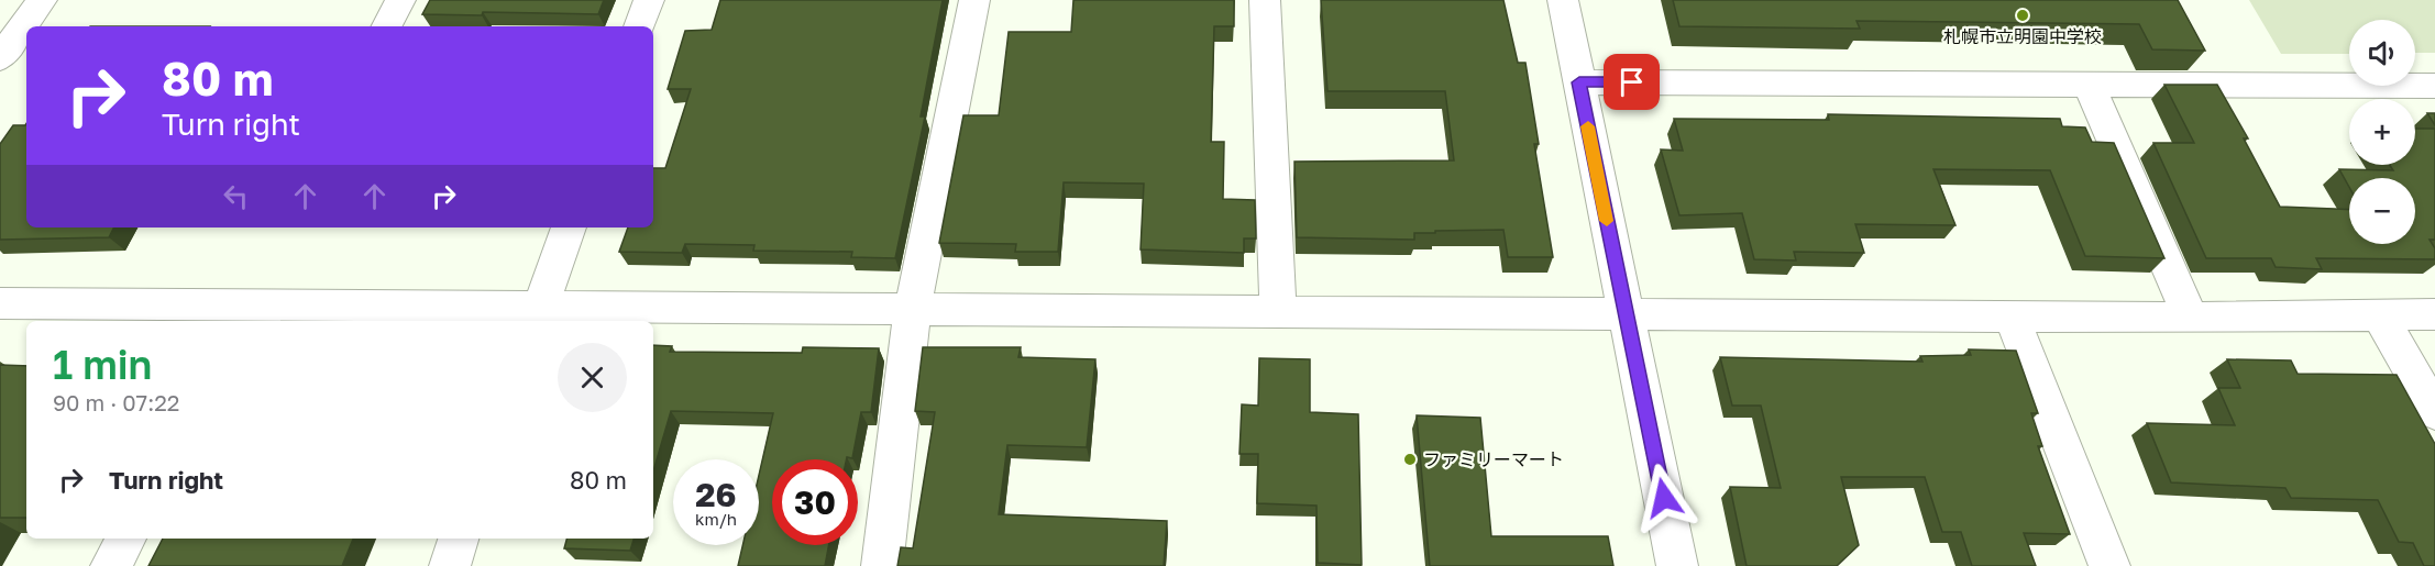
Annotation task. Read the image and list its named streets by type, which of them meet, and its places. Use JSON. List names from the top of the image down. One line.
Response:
{"places":["札幌市立明園中学校","ファミリーマート"],"page":{"map_buttons":["+","−"],"turn":["80 m","Turn right"],"heading":["1 min","90 m · 07:22"],"list":[{"name":"Turn right","value":"80 m"}],"speed":"26 km/h","limit":"30"}}
